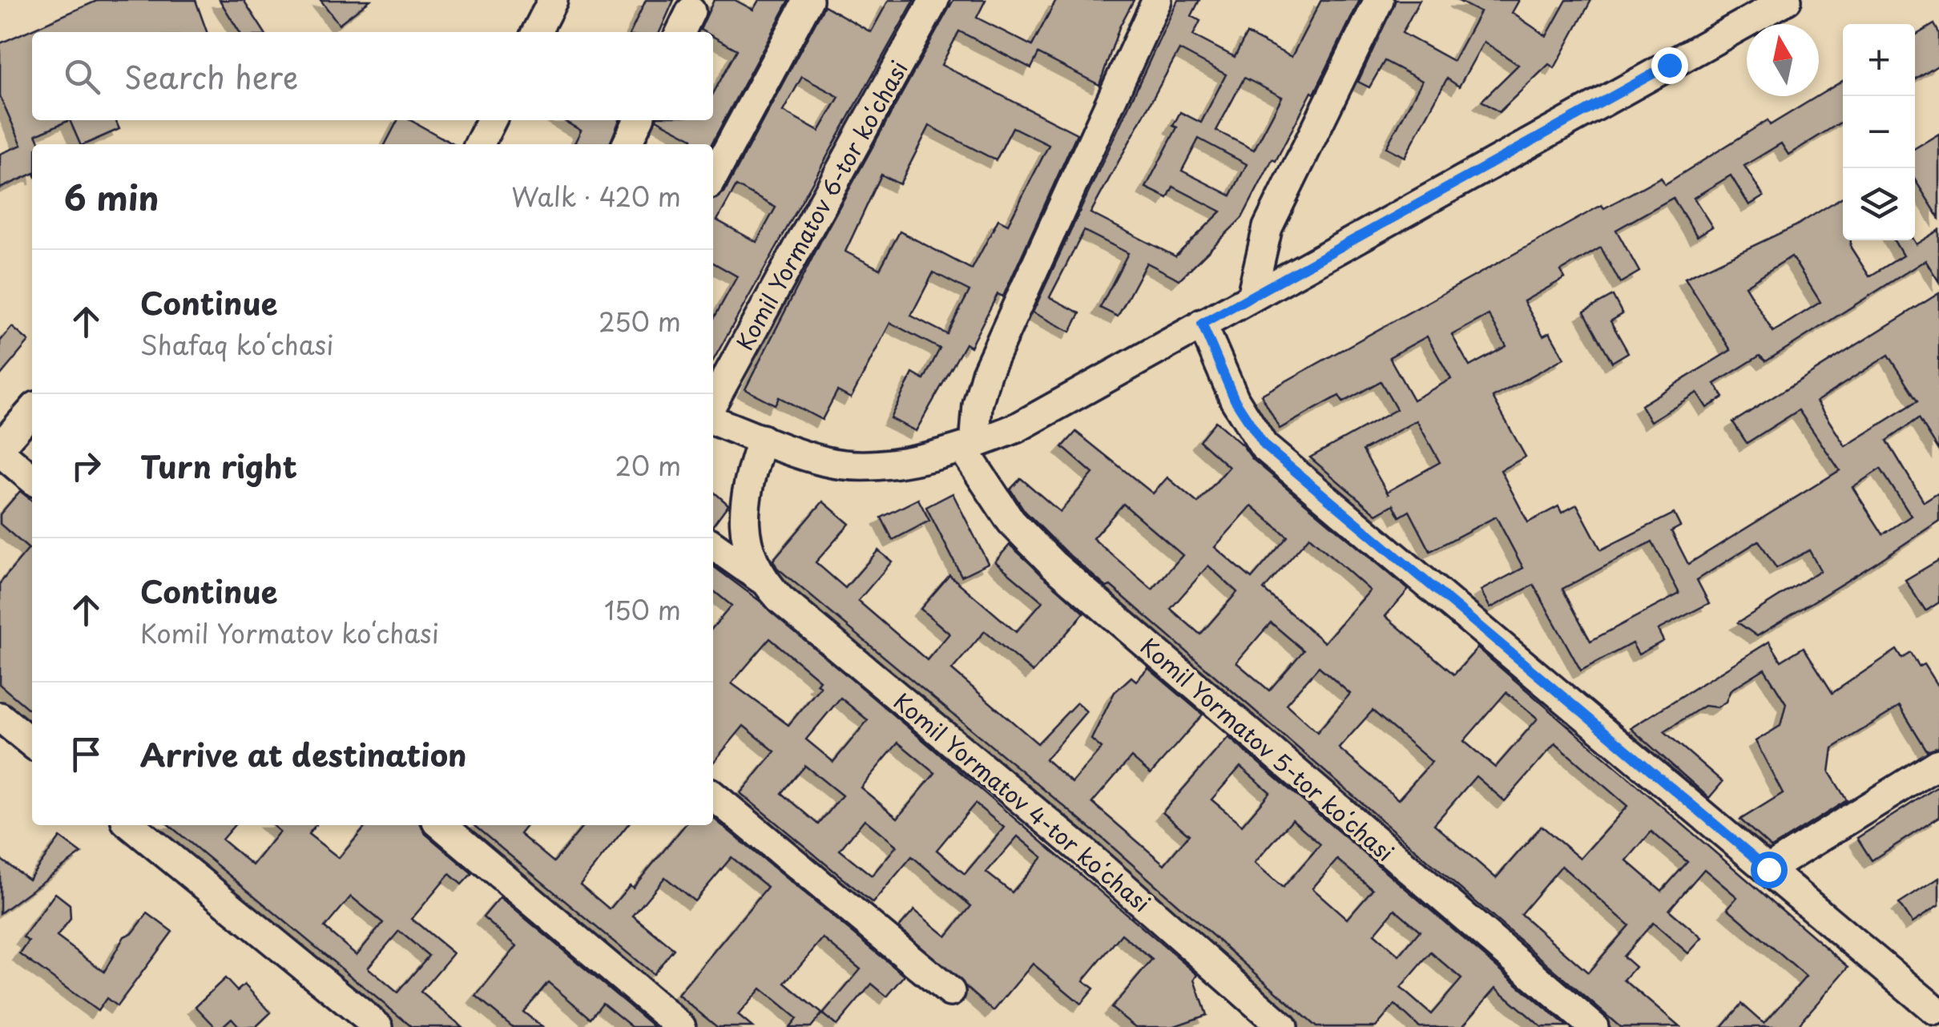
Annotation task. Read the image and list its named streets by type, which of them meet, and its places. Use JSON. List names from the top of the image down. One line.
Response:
{"streets":{"street":["Komil Yormatov 6-tor koʻchasi","Komil Yormatov 5-tor koʻchasi","Komil Yormatov 4-tor koʻchasi"]},"north":"top","page":{"map_buttons":["+","−"],"search":"Search here","heading":["6 min","Walk · 420 m"],"list":[["Continue","Shafaq koʻchasi","250 m"],["Turn right","20 m"],["Continue","Komil Yormatov koʻchasi","150 m"],"Arrive at destination"]}}
